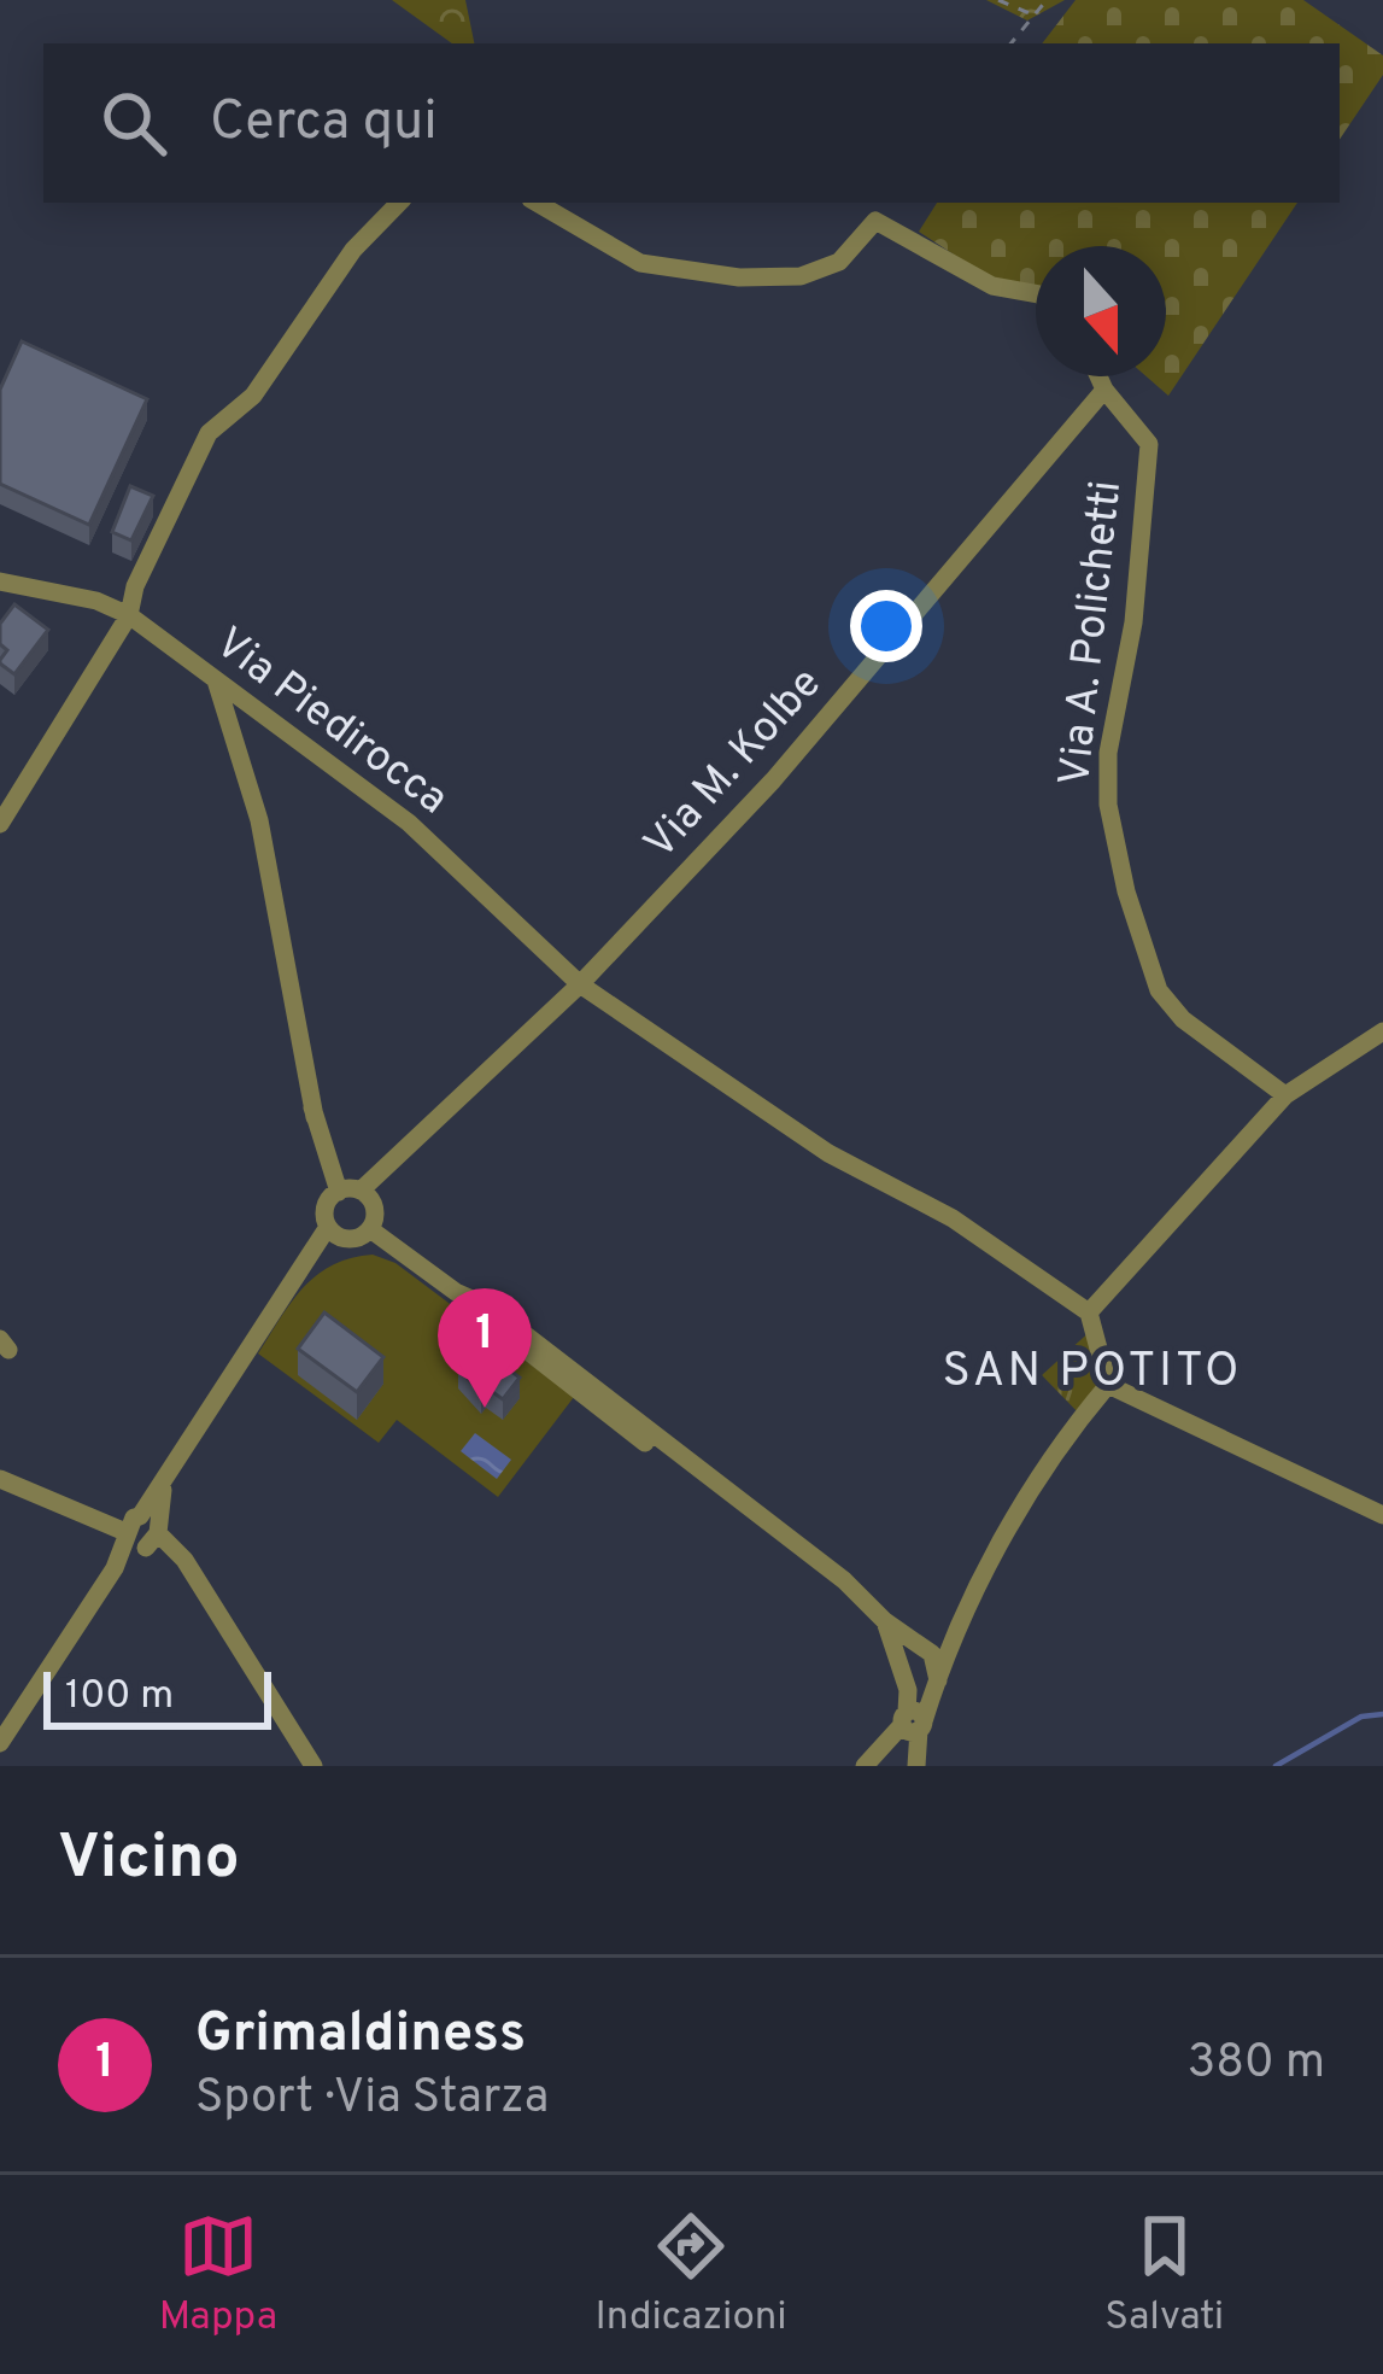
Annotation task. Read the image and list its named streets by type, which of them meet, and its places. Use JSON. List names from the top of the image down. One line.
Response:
{"streets":{"street":["Via A. Polichetti","Via Piedirocca","Via M. Kolbe"]},"crossings":[["Via A. Polichetti","Via M. Kolbe"],["Via Piedirocca","Via M. Kolbe"]],"districts":["SAN POTITO"],"scale_bar":"100 m","north":"bottom","page":{"search":"Cerca qui","pins":"1","scale":"100 m","heading":"Vicino","list":[{"mark":"1","name":"Grimaldiness","note":"Sport · Via Starza","value":"380 m"}],"nav":["Mappa","Indicazioni","Salvati"]}}
